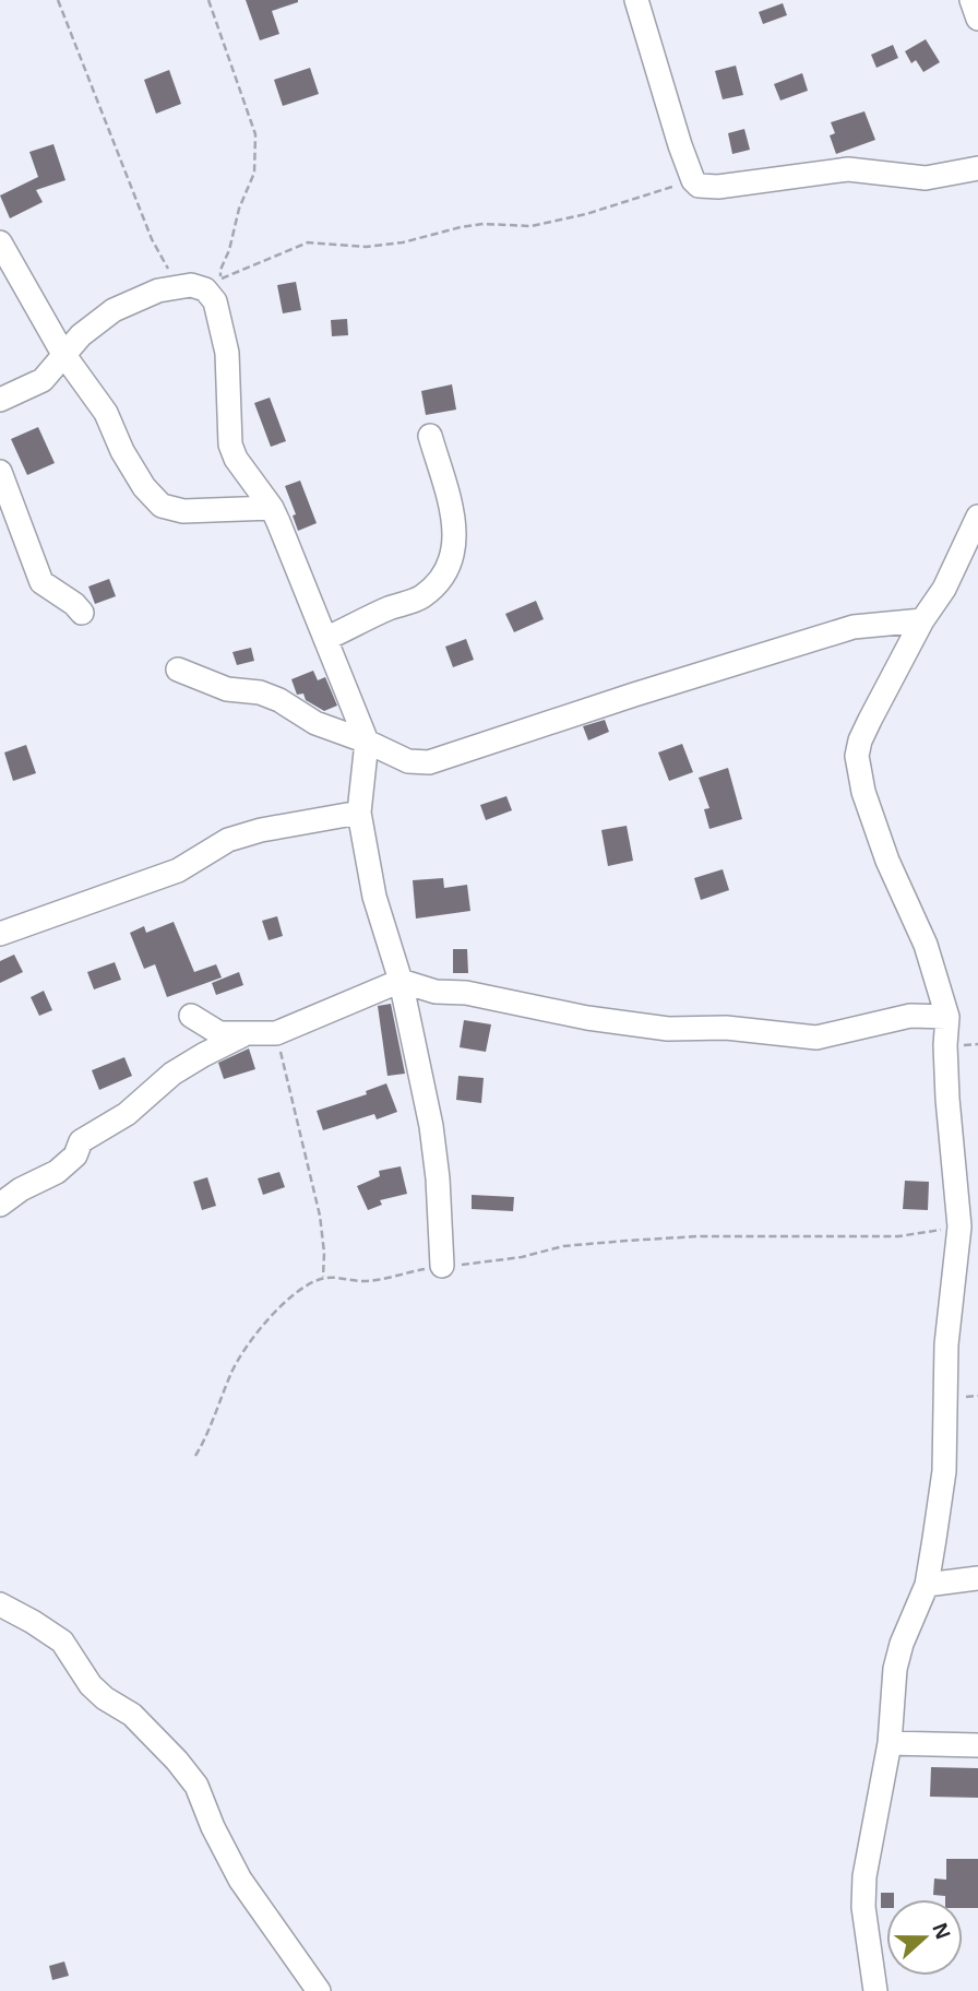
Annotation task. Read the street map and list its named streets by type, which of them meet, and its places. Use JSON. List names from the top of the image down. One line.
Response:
{"north":"right"}
